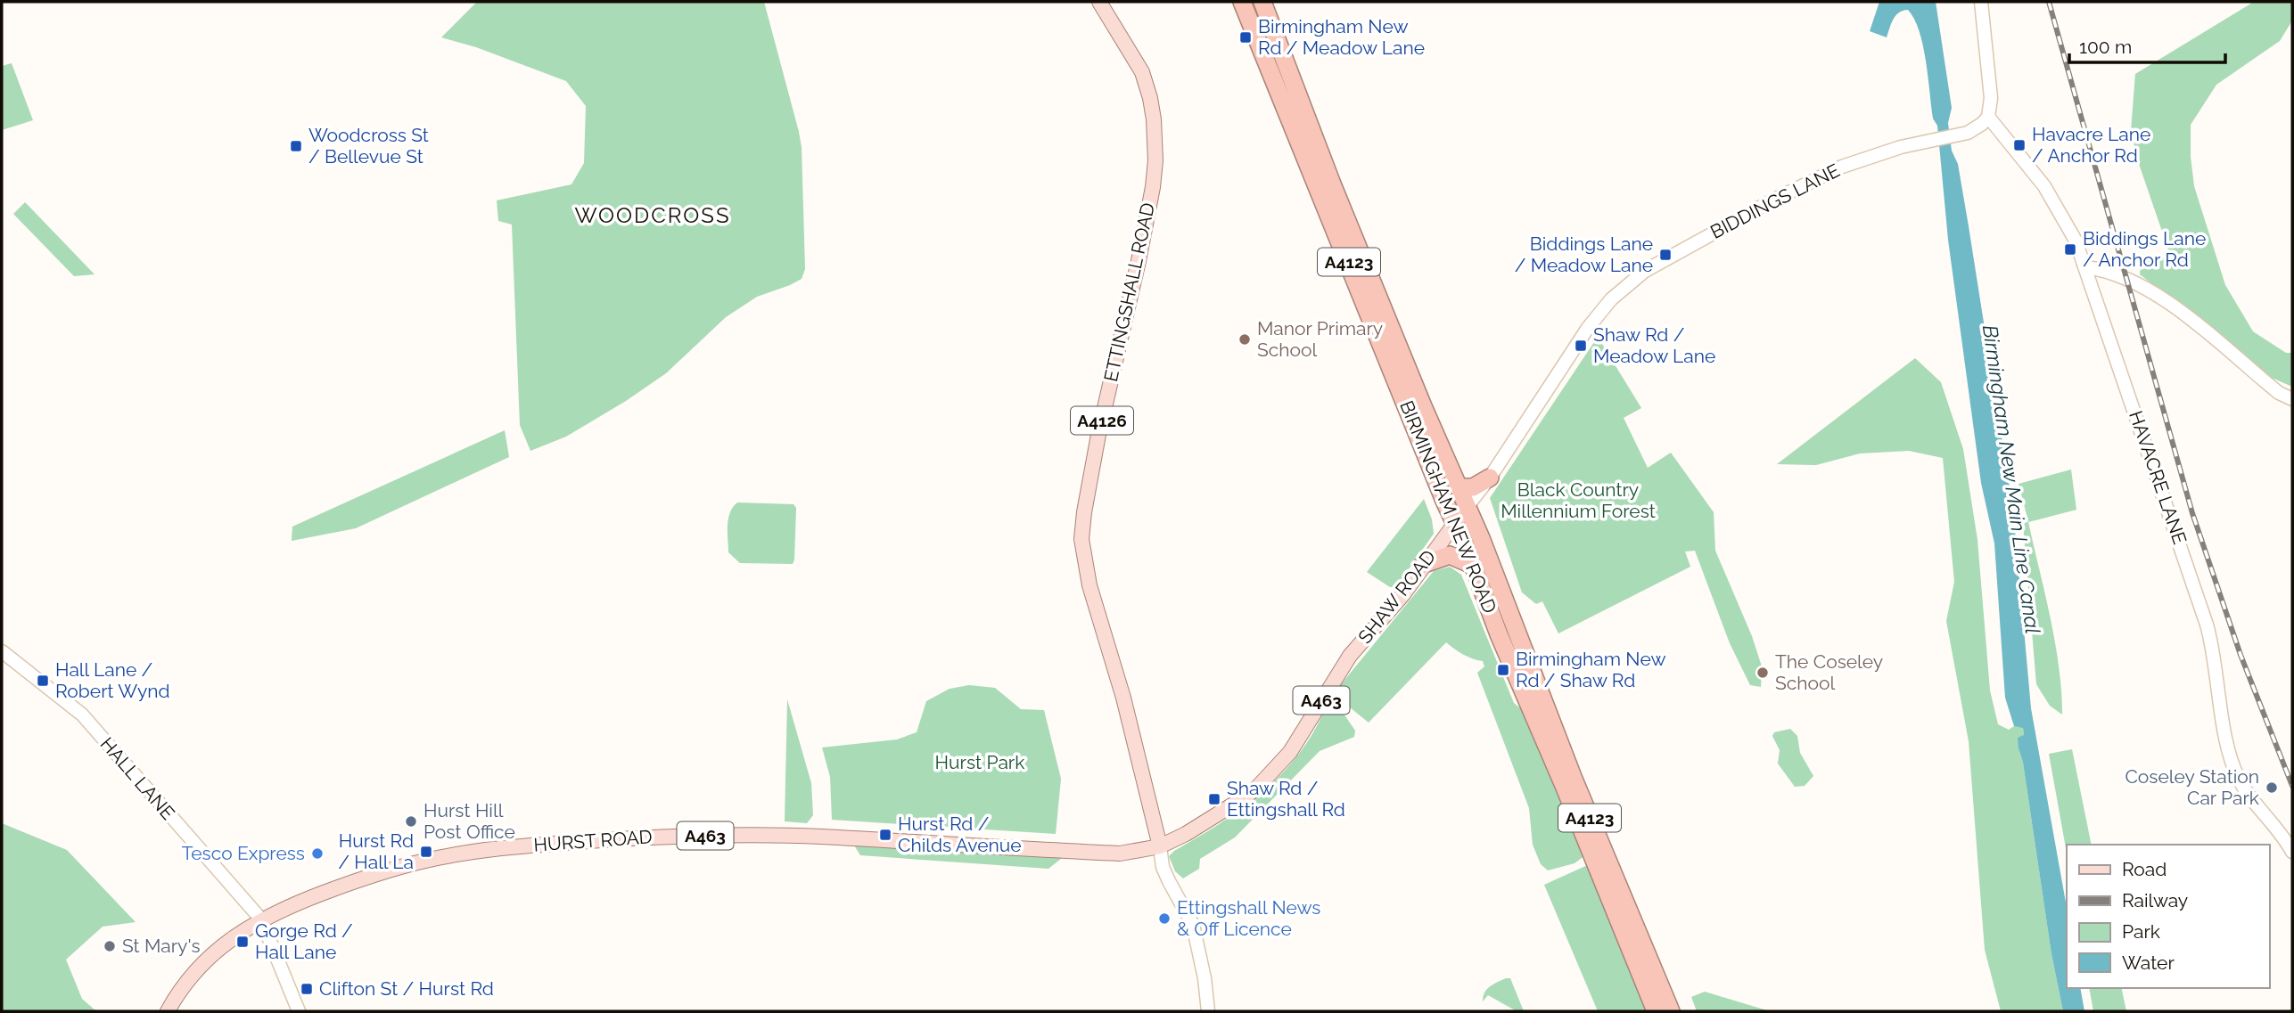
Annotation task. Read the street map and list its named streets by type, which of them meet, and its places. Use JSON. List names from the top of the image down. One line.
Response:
{"streets":{"highway":["A4123","BIRMINGHAM NEW ROAD"],"main road":["ETTINGSHALL ROAD","A4126","SHAW ROAD","A463","HURST ROAD"],"street":["BIDDINGS LANE","HAVACRE LANE","HALL LANE"]},"crossings":[["BIDDINGS LANE","HAVACRE LANE"],["BIDDINGS LANE","SHAW ROAD"],["ETTINGSHALL ROAD","SHAW ROAD"],["ETTINGSHALL ROAD","HURST ROAD"],["BIRMINGHAM NEW ROAD","SHAW ROAD"],["SHAW ROAD","HURST ROAD"],["A463","HALL LANE"],["A463","HURST ROAD"],["HALL LANE","HURST ROAD"]],"districts":["WOODCROSS"],"water":["Birmingham New Main Line Canal"],"parks":["Black Country Millennium Forest","Hurst Park"],"places":{"transit":["Birmingham New Rd / Meadow Lane","Havacre Lane / Anchor Rd","Woodcross St / Bellevue St","Biddings Lane / Anchor Rd","Biddings Lane / Meadow Lane","Shaw Rd / Meadow Lane","Birmingham New Rd / Shaw Rd","Hall Lane / Robert Wynd","Shaw Rd / Ettingshall Rd","Hurst Rd / Childs Avenue","Hurst Rd / Hall La","Gorge Rd / Hall Lane","Clifton St / Hurst Rd"],"other":["Manor Primary School","The Coseley School","Coseley Station Car Park","Hurst Hill Post Office","Tesco Express","Ettingshall News & Off Licence","St Mary's"]},"legend":["Road","Railway","Park","Water"],"scale_bar":"100 m"}
